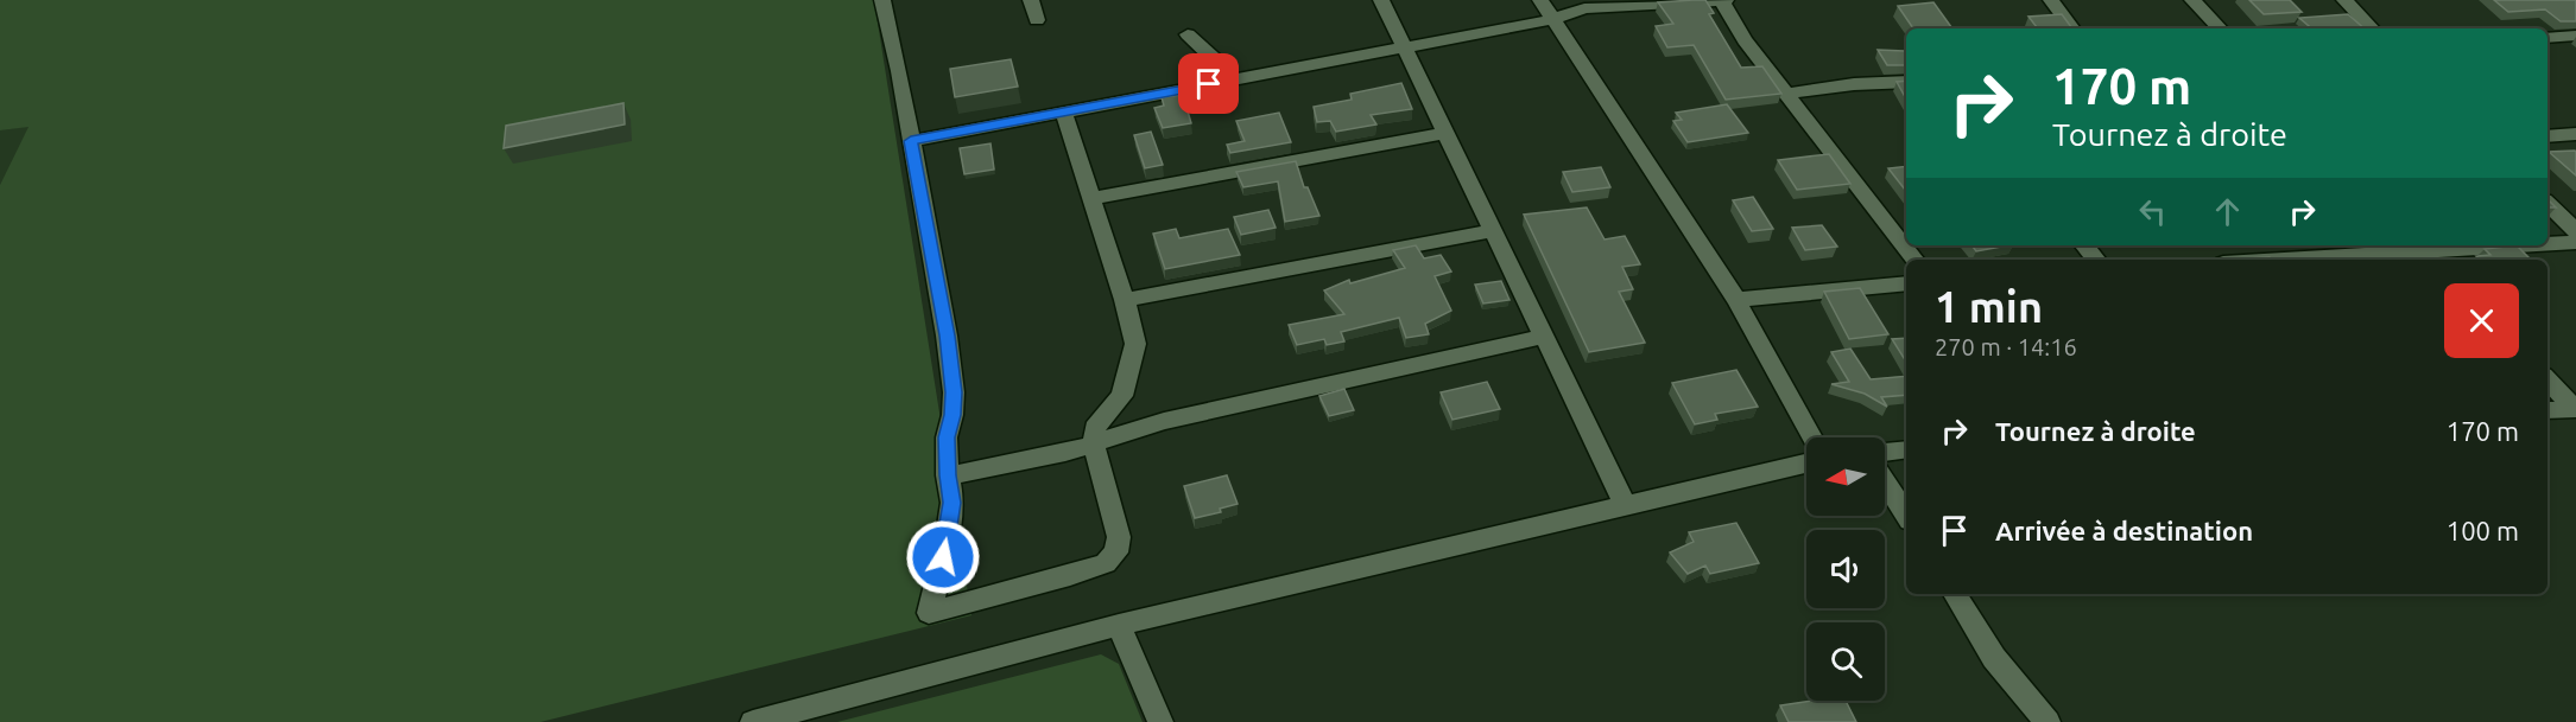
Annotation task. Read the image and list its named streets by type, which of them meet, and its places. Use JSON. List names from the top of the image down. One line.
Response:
{"north":"left","page":{"turn":["170 m","Tournez à droite"],"heading":["1 min","270 m · 14:16"],"list":[{"name":"Tournez à droite","value":"170 m"},{"name":"Arrivée à destination","value":"100 m"}]}}
